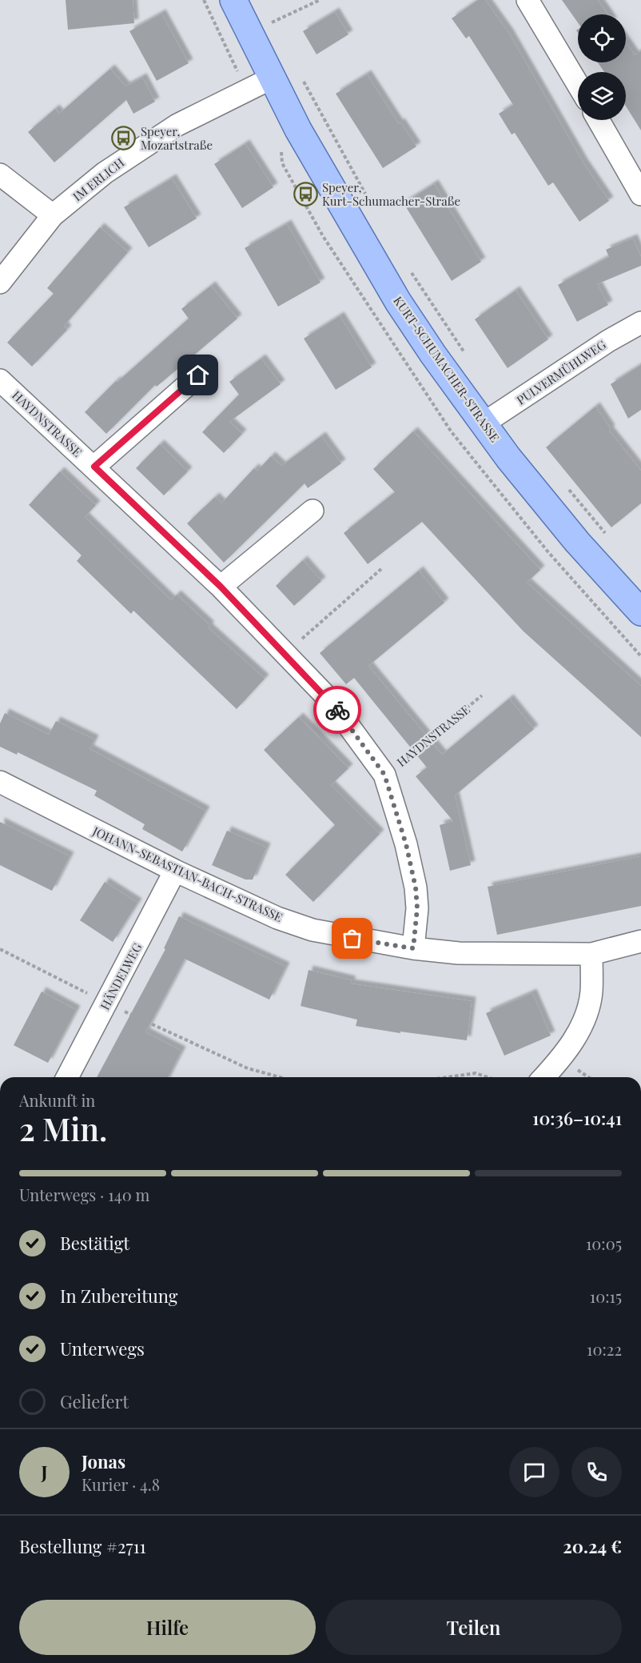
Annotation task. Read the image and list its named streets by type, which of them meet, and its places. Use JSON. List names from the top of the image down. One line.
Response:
{"streets":{"main road":["KURT-SCHUMACHER-STRASSE"],"street":["IM ERLICH","PULVERMÜHLWEG","HAYDNSTRASSE","JOHANN-SEBASTIAN-BACH-STRASSE","HÄNDELWEG"]},"crossings":[["IM ERLICH","KURT-SCHUMACHER-STRASSE"],["KURT-SCHUMACHER-STRASSE","PULVERMÜHLWEG"],["HAYDNSTRASSE","JOHANN-SEBASTIAN-BACH-STRASSE"],["JOHANN-SEBASTIAN-BACH-STRASSE","HÄNDELWEG"]],"places":{"bus stop":["Speyer, Mozartstraße","Speyer, Kurt-Schumacher-Straße"]},"page":{"heading":["2 Min.","Ankunft in","10:36–10:41"],"panel":["Jonas","Kurier · 4.8","Bestellung #2711","20.24 €"],"bar":"Unterwegs · 140 m","list":[["Bestätigt","10:05"],["In Zubereitung","10:15"],["Unterwegs","10:22"],"Geliefert"],"round":"J","buttons":["Hilfe","Teilen"]}}
